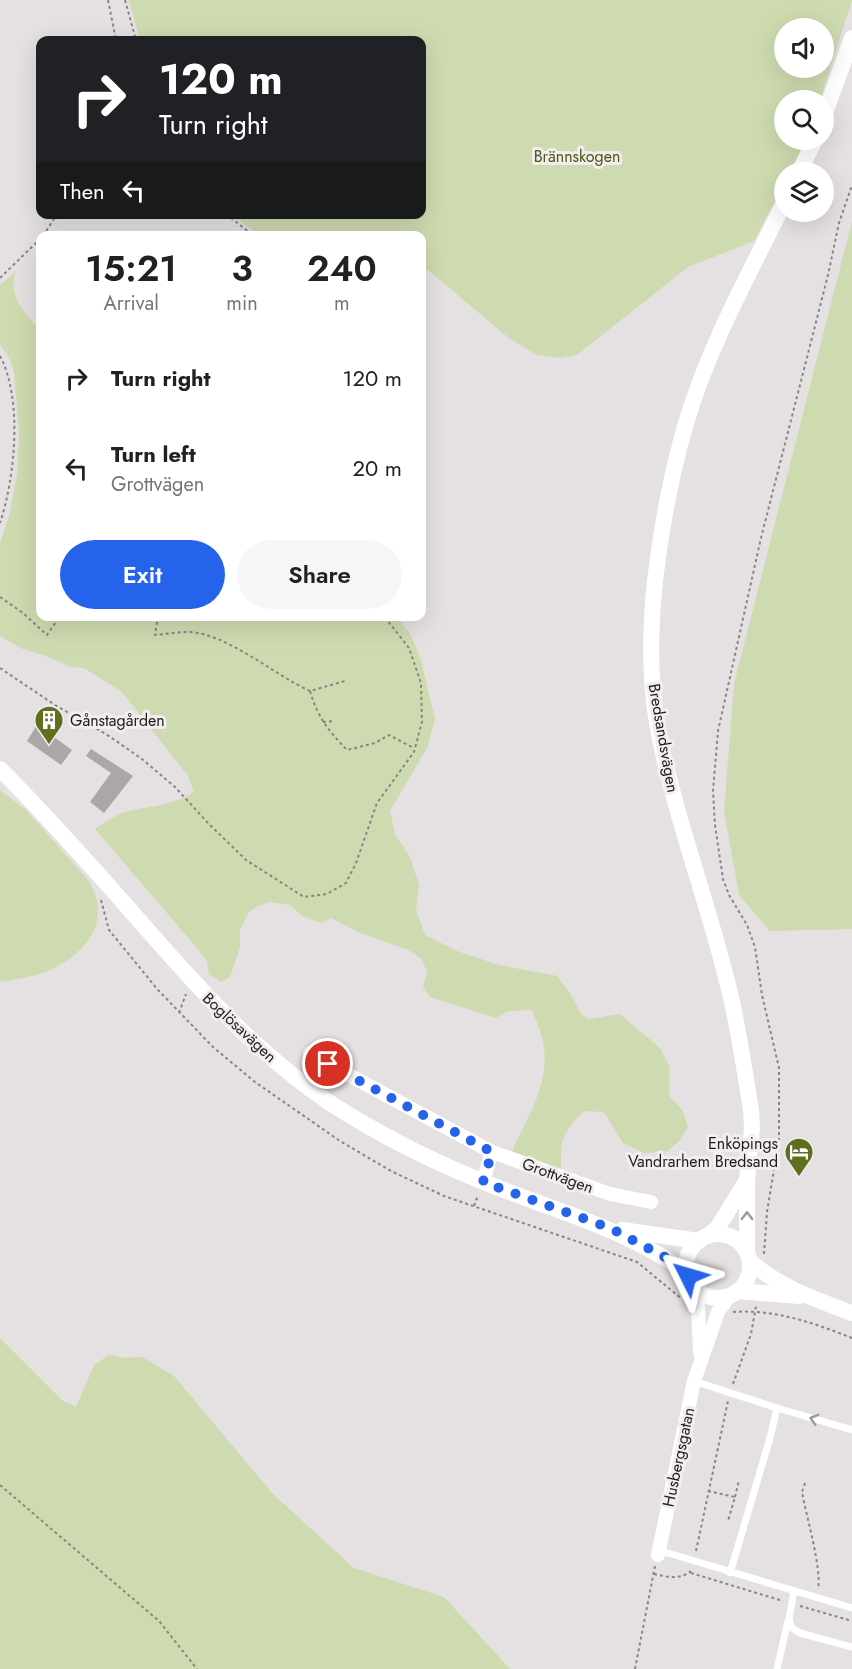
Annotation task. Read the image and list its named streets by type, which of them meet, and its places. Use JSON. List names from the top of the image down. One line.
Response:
{"streets":{"street":["Bredsandsvägen","Boglösavägen","Grottvägen","Husbergsgatan"]},"crossings":[["Bredsandsvägen","Boglösavägen"],["Bredsandsvägen","Husbergsgatan"],["Boglösavägen","Husbergsgatan"]],"parks":["Brännskogen"],"places":{"building":["Gånstagården"],"hotel":["Enköpings Vandrarhem Bredsand"]},"page":{"turn":["120 m","Turn right"],"then":"Then","eta":["15:21","Arrival","3","min","240","m"],"list":[{"name":"Turn right","value":"120 m"},{"name":"Turn left","note":"Grottvägen","value":"20 m"}],"buttons":["Exit","Share"]}}
